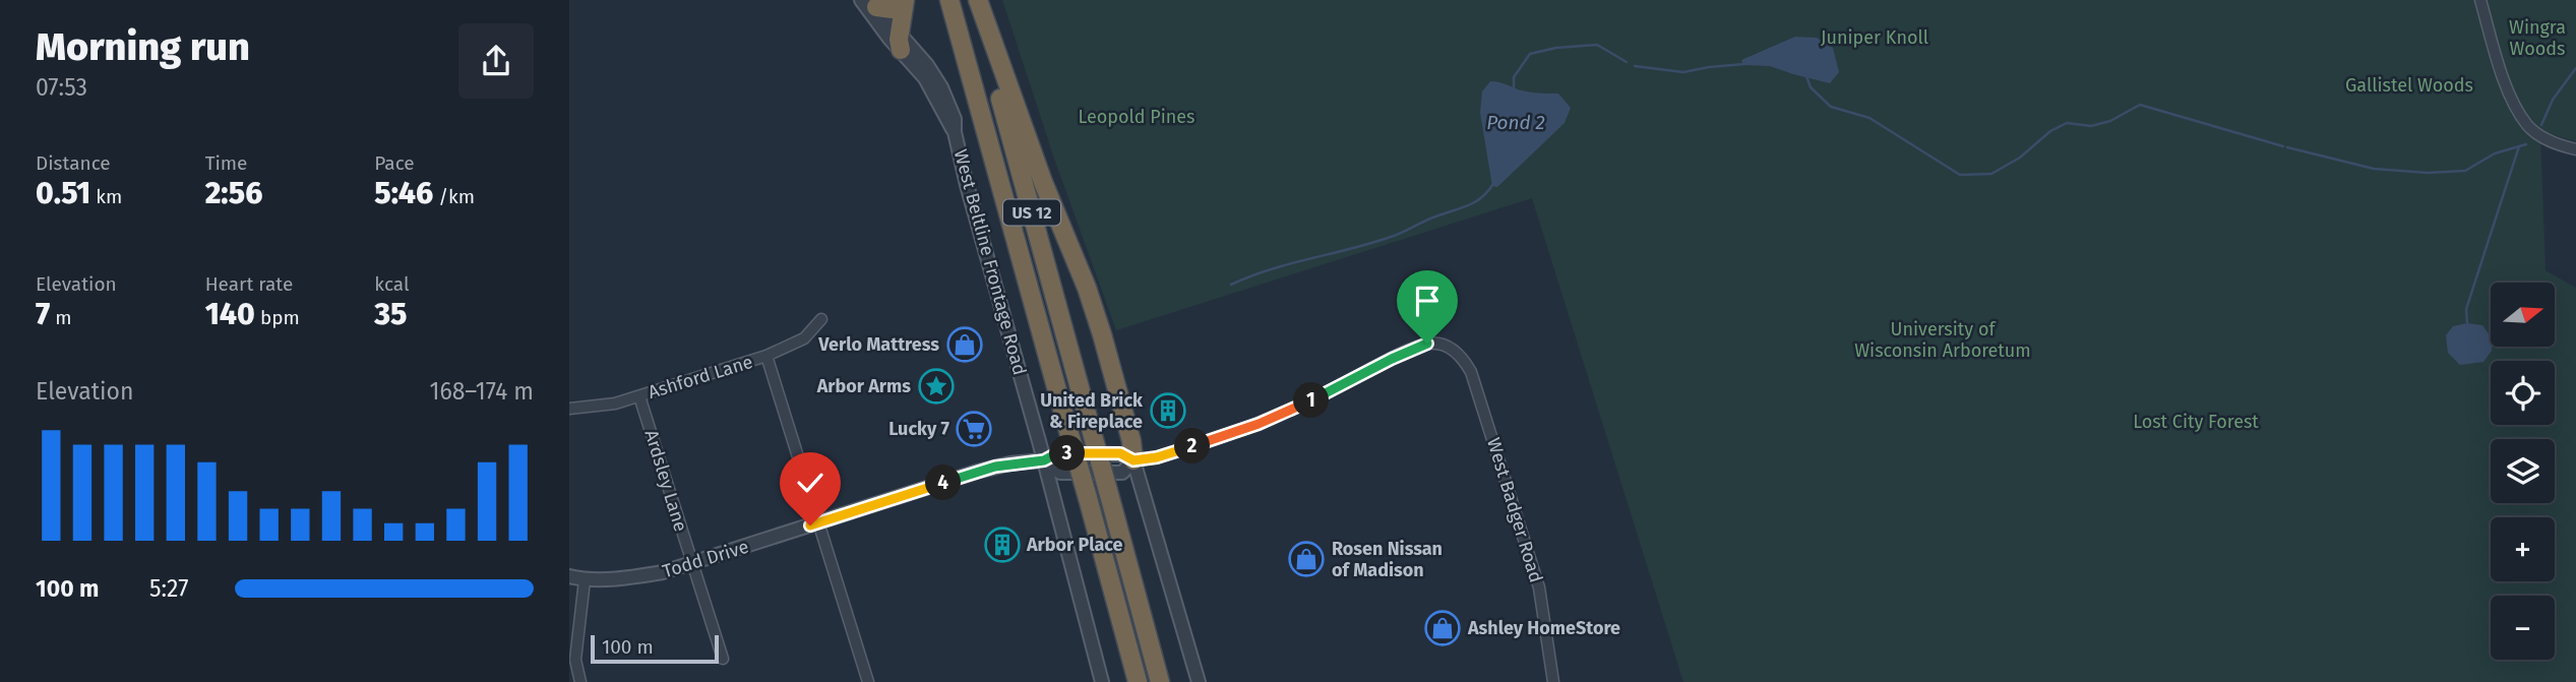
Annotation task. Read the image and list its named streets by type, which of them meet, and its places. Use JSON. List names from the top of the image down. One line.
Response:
{"streets":{"highway":["US 12"],"street":["West Beltline Frontage Road","Ashford Lane","Ardsley Lane","West Badger Road","Todd Drive"]},"crossings":[["West Beltline Frontage Road","Todd Drive"],["Ashford Lane","Ardsley Lane"],["Ardsley Lane","Todd Drive"],["West Badger Road","Todd Drive"]],"water":["Pond 2"],"parks":["Wingra Woods","Juniper Knoll","Gallistel Woods","Leopold Pines","University of Wisconsin Arboretum","Lost City Forest"],"places":{"shop":["Verlo Mattress","Rosen Nissan of Madison","Ashley HomeStore"],"place":["Arbor Arms"],"building":["United Brick & Fireplace","Arbor Place"],"supermarket":["Lucky 7"]},"scale_bar":"100 m","north":"right","page":{"heading":["Morning run","07:53"],"stats":[["Distance","0.51 km"],["Time","2:56"],["Pace","5:46 /km"],["Elevation","7 m"],["Heart rate","140 bpm"],["kcal","35"]],"map_buttons":["+","−"],"chart":["Elevation","168–174 m"],"pins":["1","2","3","4"],"list":[{"name":"100 m","note":"5:27"}],"scale":"100 m"}}
